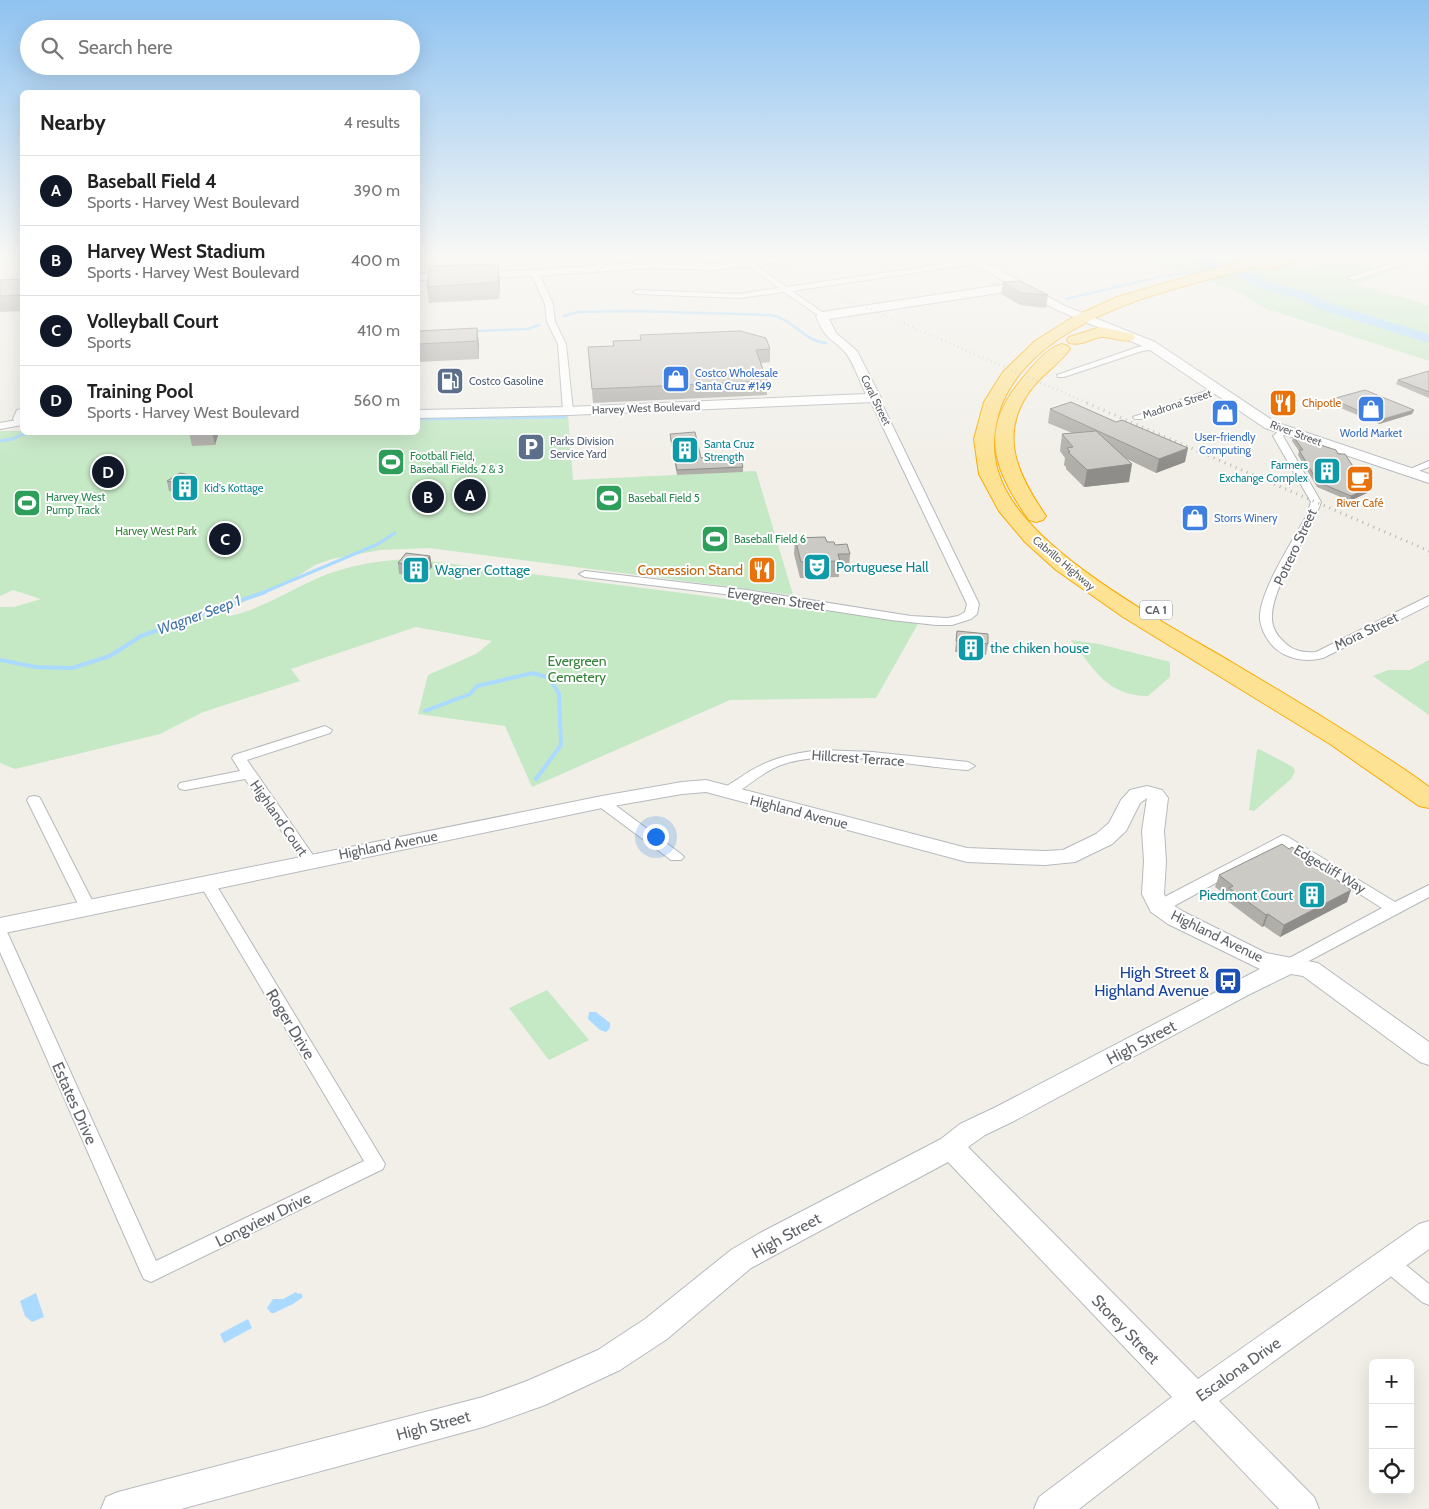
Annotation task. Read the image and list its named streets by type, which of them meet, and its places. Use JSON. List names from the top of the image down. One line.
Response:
{"streets":{"highway":["Cabrillo Highway","CA 1"],"street":["Coral Street","Madrona Street","Harvey West Boulevard","River Street","Potrero Street","Evergreen Street","Mora Street","Hillcrest Terrace","Highland Avenue","Highland Court","Edgecliff Way","Roger Drive","High Street","Estates Drive","Longview Drive","Storey Street","Escalona Drive"]},"crossings":[["Coral Street","Harvey West Boulevard"],["Coral Street","Evergreen Street"],["Madrona Street","River Street"],["River Street","Potrero Street"],["Potrero Street","Mora Street"],["Hillcrest Terrace","Highland Avenue"],["Highland Avenue","Highland Court"],["Highland Avenue","Edgecliff Way"],["Highland Avenue","Roger Drive"],["Highland Avenue","High Street"],["Edgecliff Way","High Street"],["Roger Drive","Longview Drive"],["High Street","Storey Street"],["Estates Drive","Longview Drive"],["Storey Street","Escalona Drive"]],"water":["Wagner Seep 1"],"parks":["Harvey West Park","Evergreen Cemetery"],"places":{"shop":["Costco Wholesale Santa Cruz #149","World Market","User-friendly Computing","Storrs Winery"],"fuel station":["Costco Gasoline"],"restaurant":["Chipotle","Concession Stand"],"parking":["Parks Division Service Yard"],"building":["Santa Cruz Strength","Farmers Exchange Complex","Kid's Kottage","Wagner Cottage","the chiken house","Piedmont Court"],"sports":["Football Field, Baseball Fields 2 & 3","Baseball Field 5","Harvey West Pump Track","Baseball Field 6"],"cafe":["River Café"],"theatre":["Portuguese Hall"],"bus stop":["High Street & Highland Avenue"]},"page":{"search":"Search here","heading":["Nearby","4 results"],"list":[{"mark":"A","name":"Baseball Field 4","note":"Sports · Harvey West Boulevard","value":"390 m"},{"mark":"B","name":"Harvey West Stadium","note":"Sports · Harvey West Boulevard","value":"400 m"},{"mark":"C","name":"Volleyball Court","note":"Sports","value":"410 m"},{"mark":"D","name":"Training Pool","note":"Sports · Harvey West Boulevard","value":"560 m"}],"pins":["D","A","B","C"],"map_buttons":["+","−"]}}
